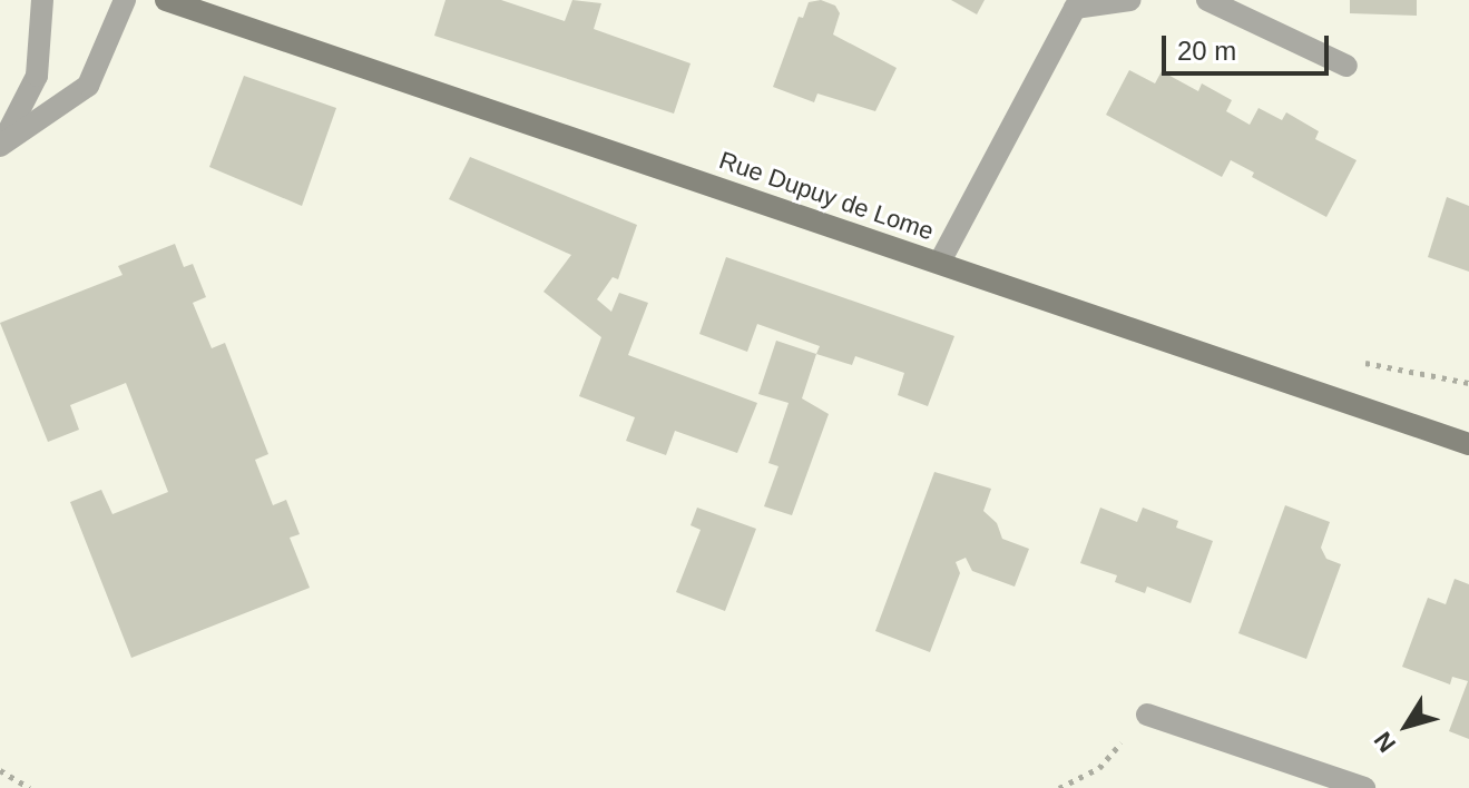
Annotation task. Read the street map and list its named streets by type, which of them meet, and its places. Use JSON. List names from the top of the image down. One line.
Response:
{"streets":{"street":["Rue Dupuy de Lome"]},"scale_bar":"20 m","north":"bottom left"}
